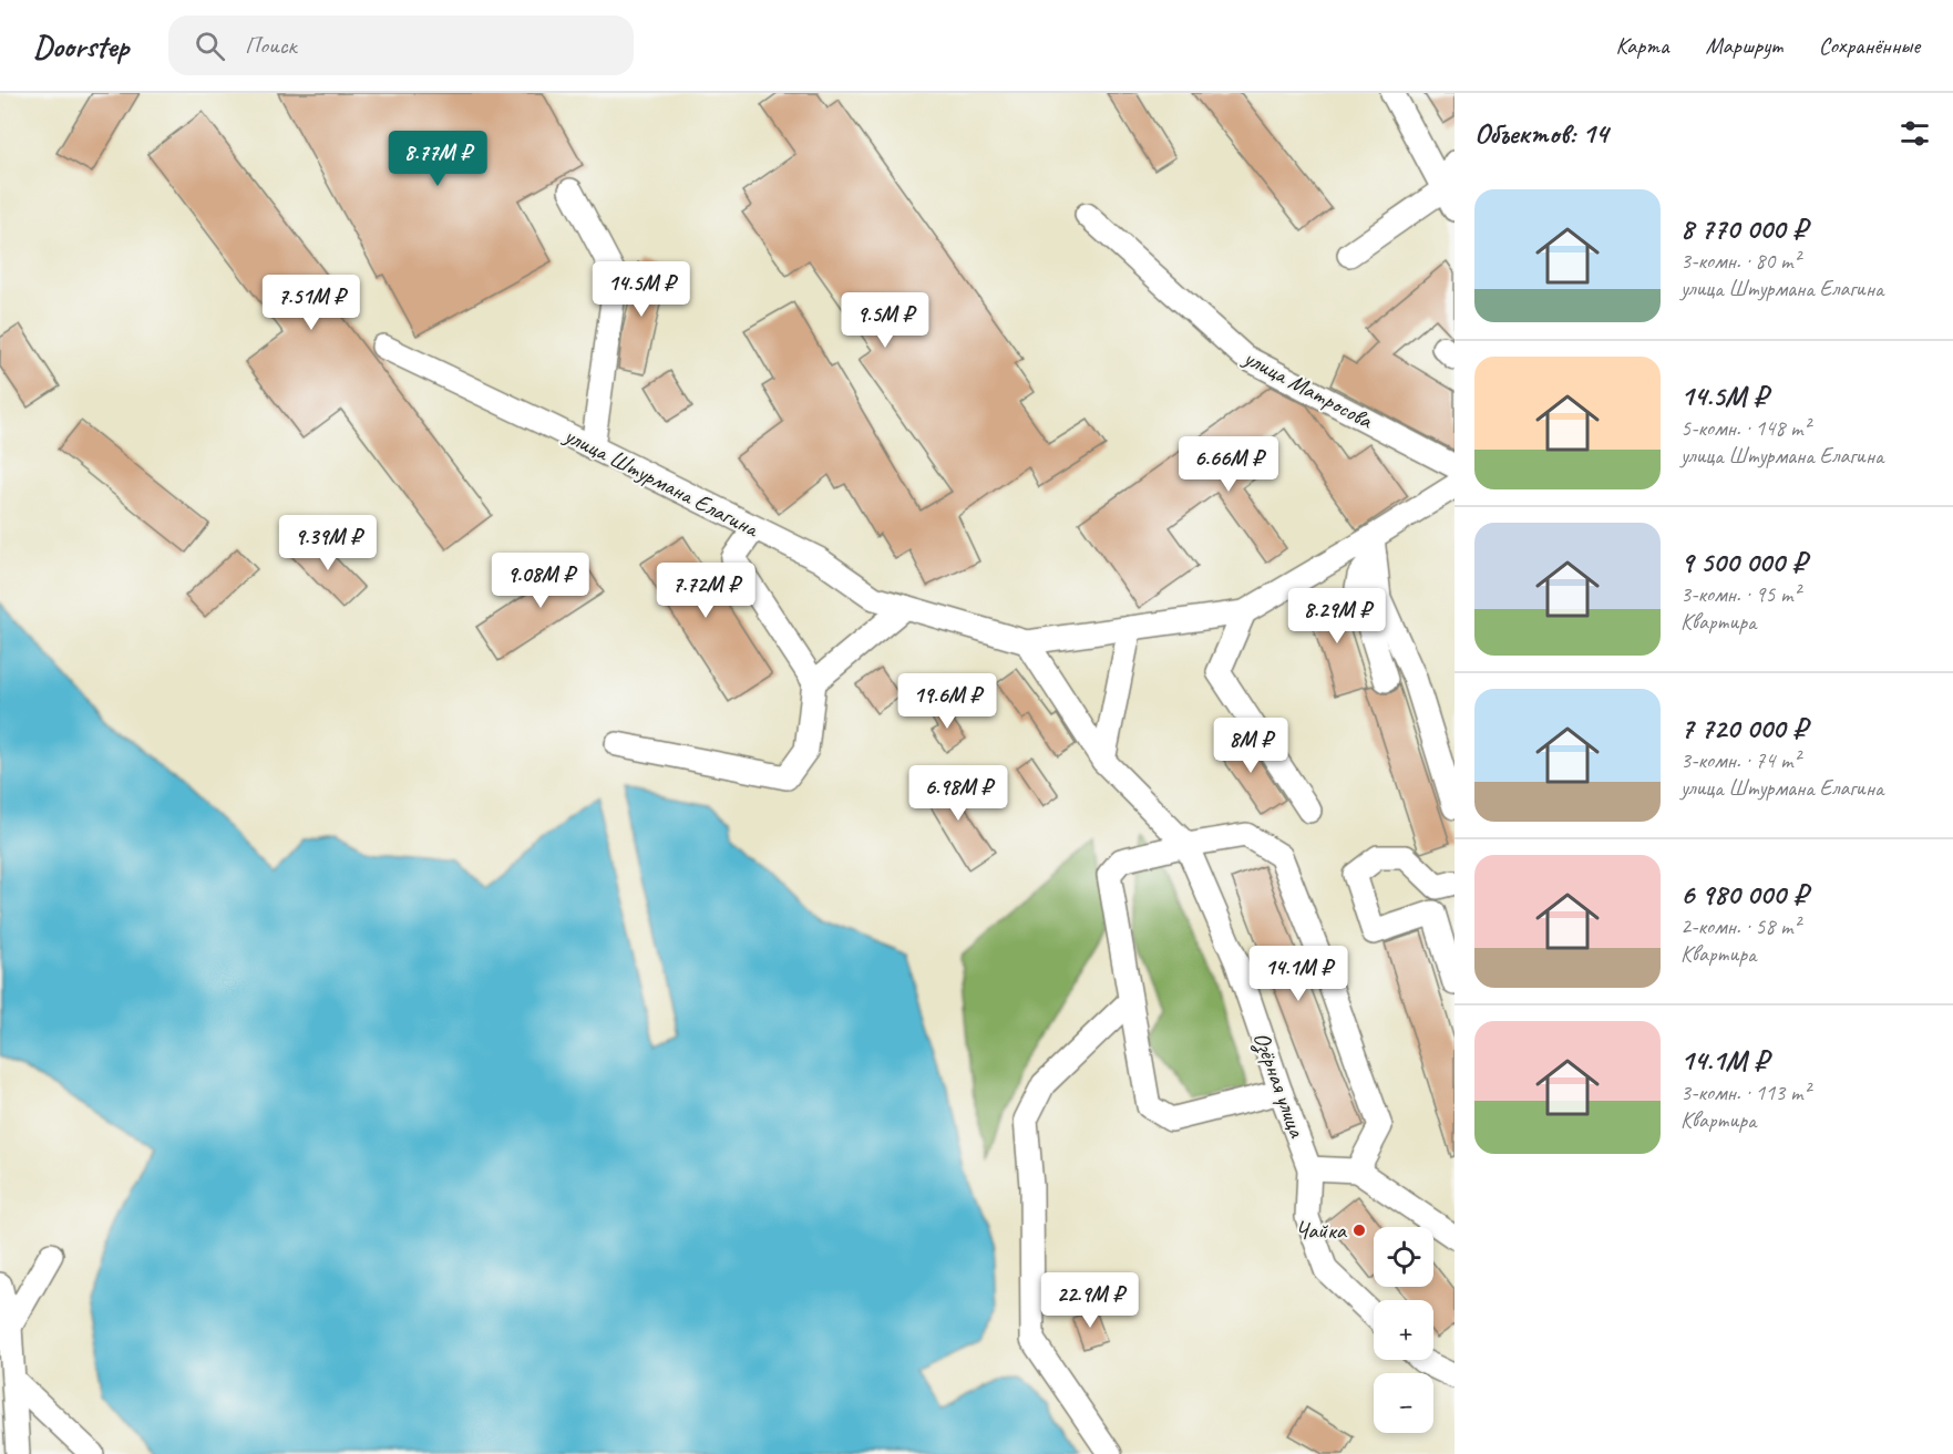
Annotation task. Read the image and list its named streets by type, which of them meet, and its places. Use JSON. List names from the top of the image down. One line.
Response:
{"streets":{"street":["улица Матросова","улица Штурмана Елагина","Озёрная улица"]},"crossings":[["улица Штурмана Елагина","Озёрная улица"]],"places":["Чайка"],"page":{"header":"Doorstep","search":"Поиск","nav":["Карта","Маршрут","Сохранённые"],"heading":"Объектов: 14","price":["8.77M ₽","14.5M ₽","7.51M ₽","9.5M ₽","6.66M ₽","9.39M ₽","9.08M ₽","7.72M ₽","8.29M ₽","19.6M ₽","8M ₽","6.98M ₽","14.1M ₽","22.9M ₽"],"list":[{"name":"8 770 000 ₽","note":"3-комн. · 80 m² · улица Штурмана Елагина"},{"name":"14.5M ₽","note":"5-комн. · 148 m² · улица Штурмана Елагина"},{"name":"9 500 000 ₽","note":"3-комн. · 95 m² · Квартира"},{"name":"7 720 000 ₽","note":"3-комн. · 74 m² · улица Штурмана Елагина"},{"name":"6 980 000 ₽","note":"2-комн. · 58 m² · Квартира"},{"name":"14.1M ₽","note":"3-комн. · 113 m² · Квартира"}],"map_buttons":["+","−"]}}
